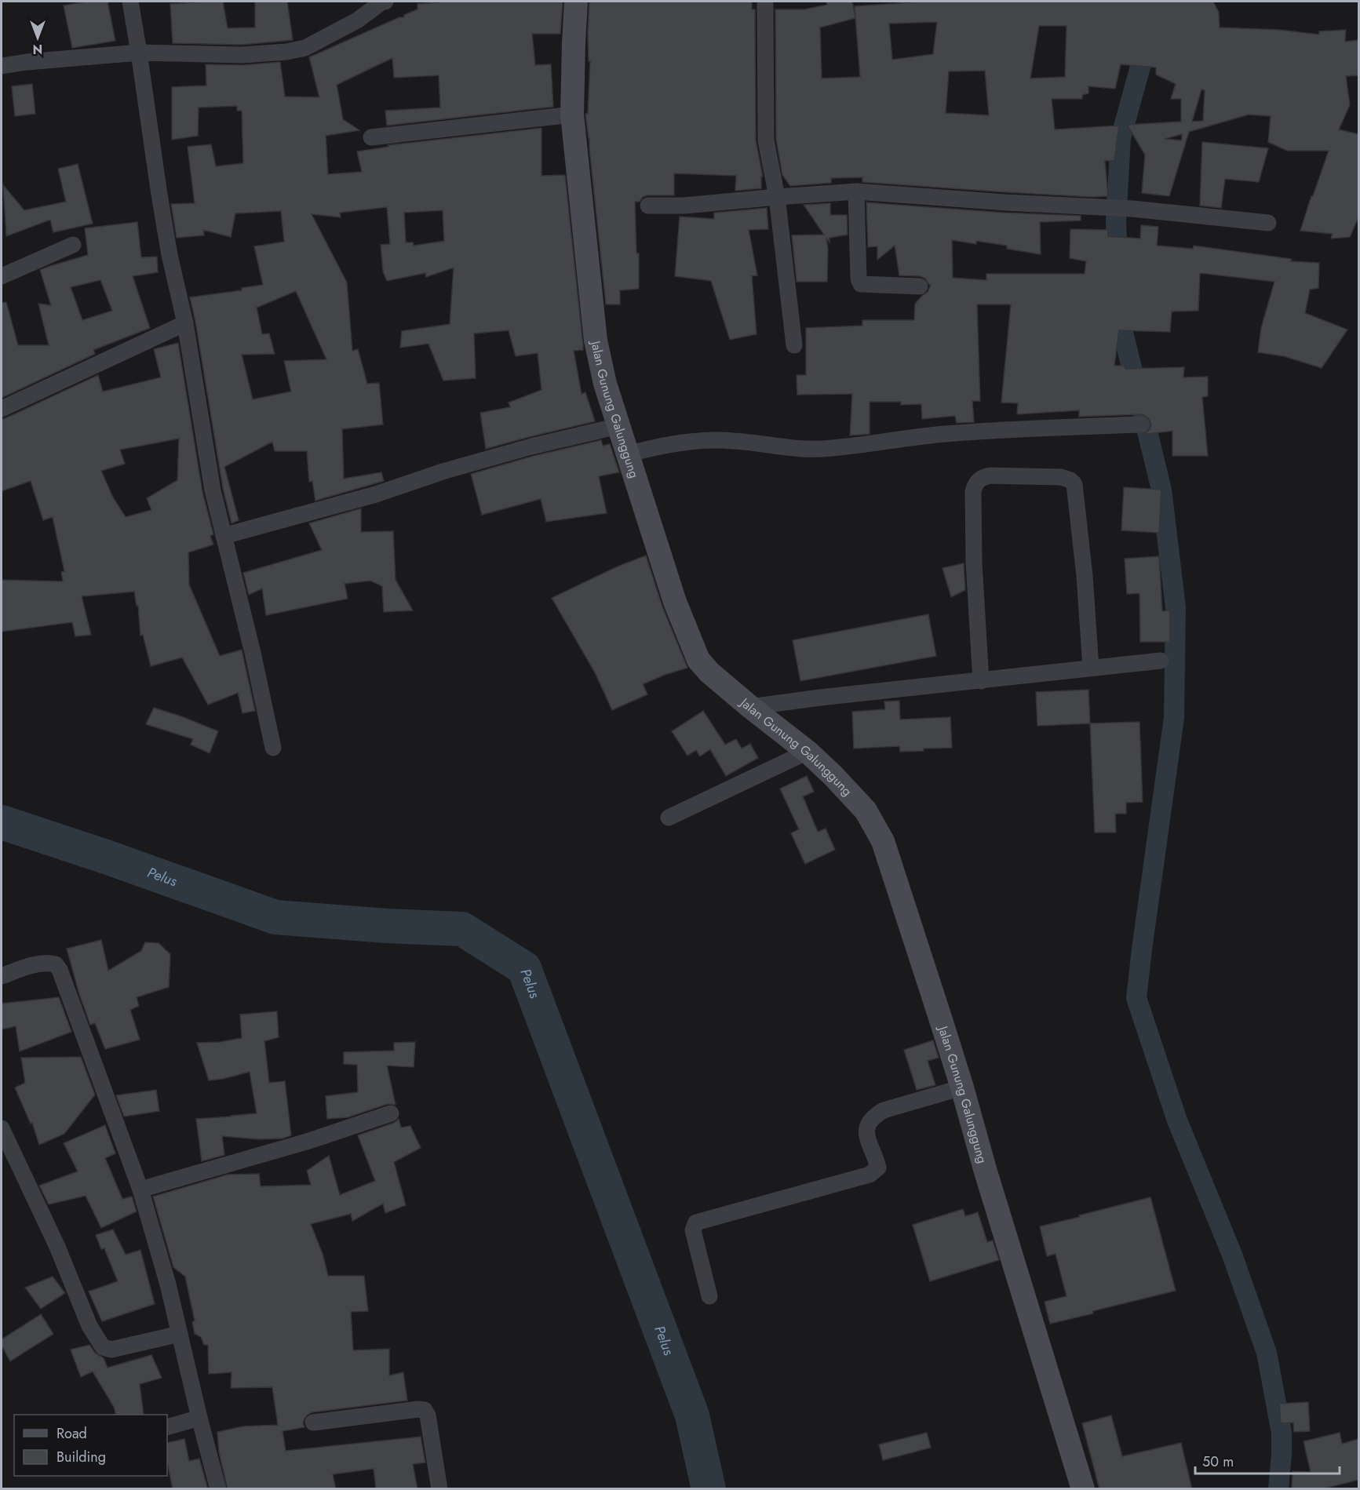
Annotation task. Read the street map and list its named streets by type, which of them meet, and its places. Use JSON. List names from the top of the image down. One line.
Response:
{"streets":{"street":["Jalan Gunung Galunggung"]},"water":["Pelus"],"legend":["Road","Building"],"scale_bar":"50 m","north":"bottom"}
